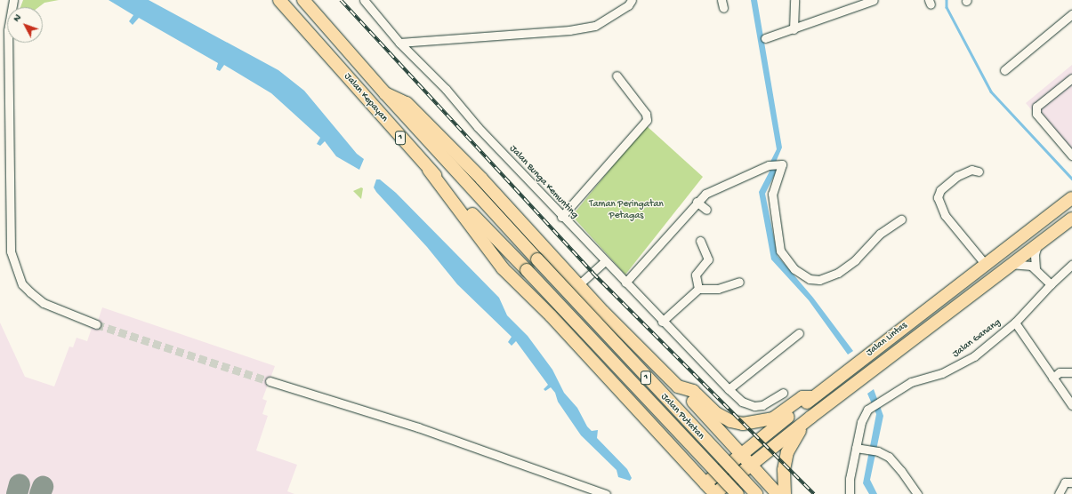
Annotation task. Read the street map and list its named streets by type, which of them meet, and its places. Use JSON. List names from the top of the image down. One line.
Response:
{"streets":{"highway":["Jalan Kepayan","1","Jalan Lintas","Jalan Putatan"],"street":["Jalan Bunga Kemunting","Jalan Ganang"]},"crossings":[["Jalan Kepayan","Jalan Putatan"]],"parks":["Taman Peringatan Petagas"],"north":"top left"}
